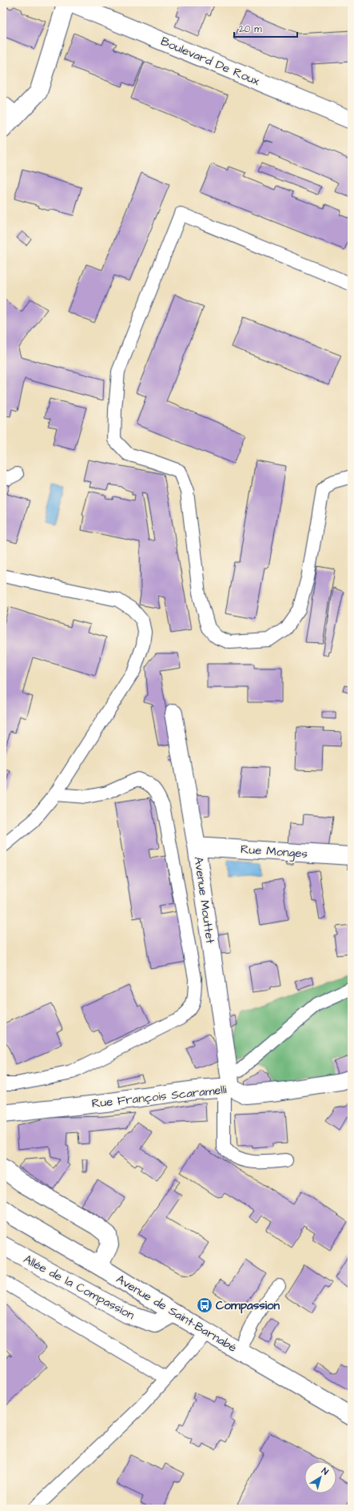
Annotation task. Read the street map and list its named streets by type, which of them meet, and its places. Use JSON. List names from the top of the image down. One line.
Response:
{"streets":{"street":["Boulevard De Roux","Rue Monges","Avenue Mouttet","Rue François Scaramelli","Allée de la Compassion","Avenue de Saint-Barnabé"]},"crossings":[["Rue Monges","Avenue Mouttet"],["Avenue Mouttet","Rue François Scaramelli"],["Allée de la Compassion","Avenue de Saint-Barnabé"]],"places":{"bus stop":["Compassion"]},"scale_bar":"20 m","north":"top right"}
